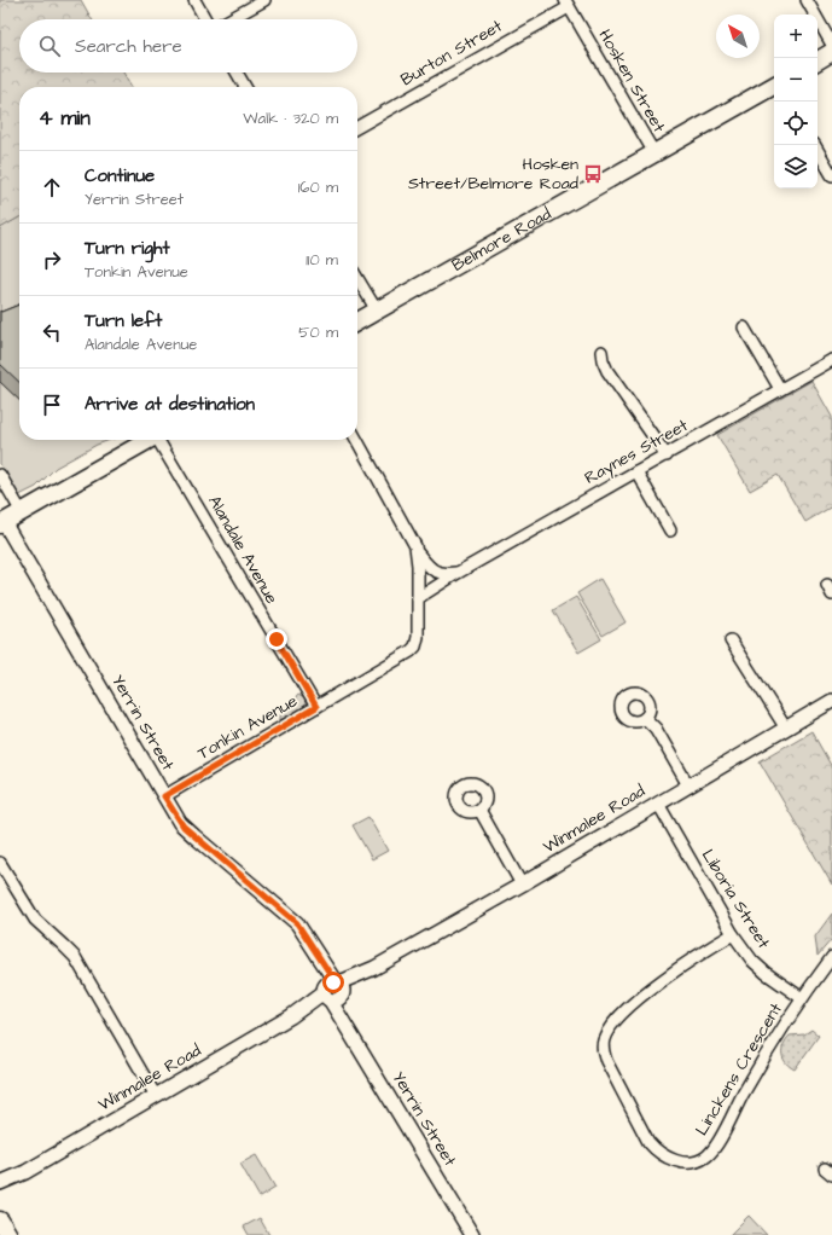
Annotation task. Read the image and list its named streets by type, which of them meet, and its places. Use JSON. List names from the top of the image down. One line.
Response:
{"streets":{"main road":["Belmore Road"],"street":["Burton Street","Hosken Street","Raynes Street","Alandale Avenue","Yerrin Street","Tonkin Avenue","Winmalee Road","Liboria Street","Linckens Crescent"]},"crossings":[["Burton Street","Hosken Street"],["Hosken Street","Belmore Road"],["Raynes Street","Tonkin Avenue"],["Alandale Avenue","Tonkin Avenue"],["Yerrin Street","Tonkin Avenue"],["Yerrin Street","Winmalee Road"],["Winmalee Road","Liboria Street"],["Liboria Street","Linckens Crescent"]],"places":{"bus stop":["Hosken Street/Belmore Road"]},"north":"top left","page":{"map_buttons":["+","−"],"search":"Search here","heading":["4 min","Walk · 320 m"],"list":[["Continue","Yerrin Street","160 m"],["Turn right","Tonkin Avenue","110 m"],["Turn left","Alandale Avenue","50 m"],"Arrive at destination"]}}
